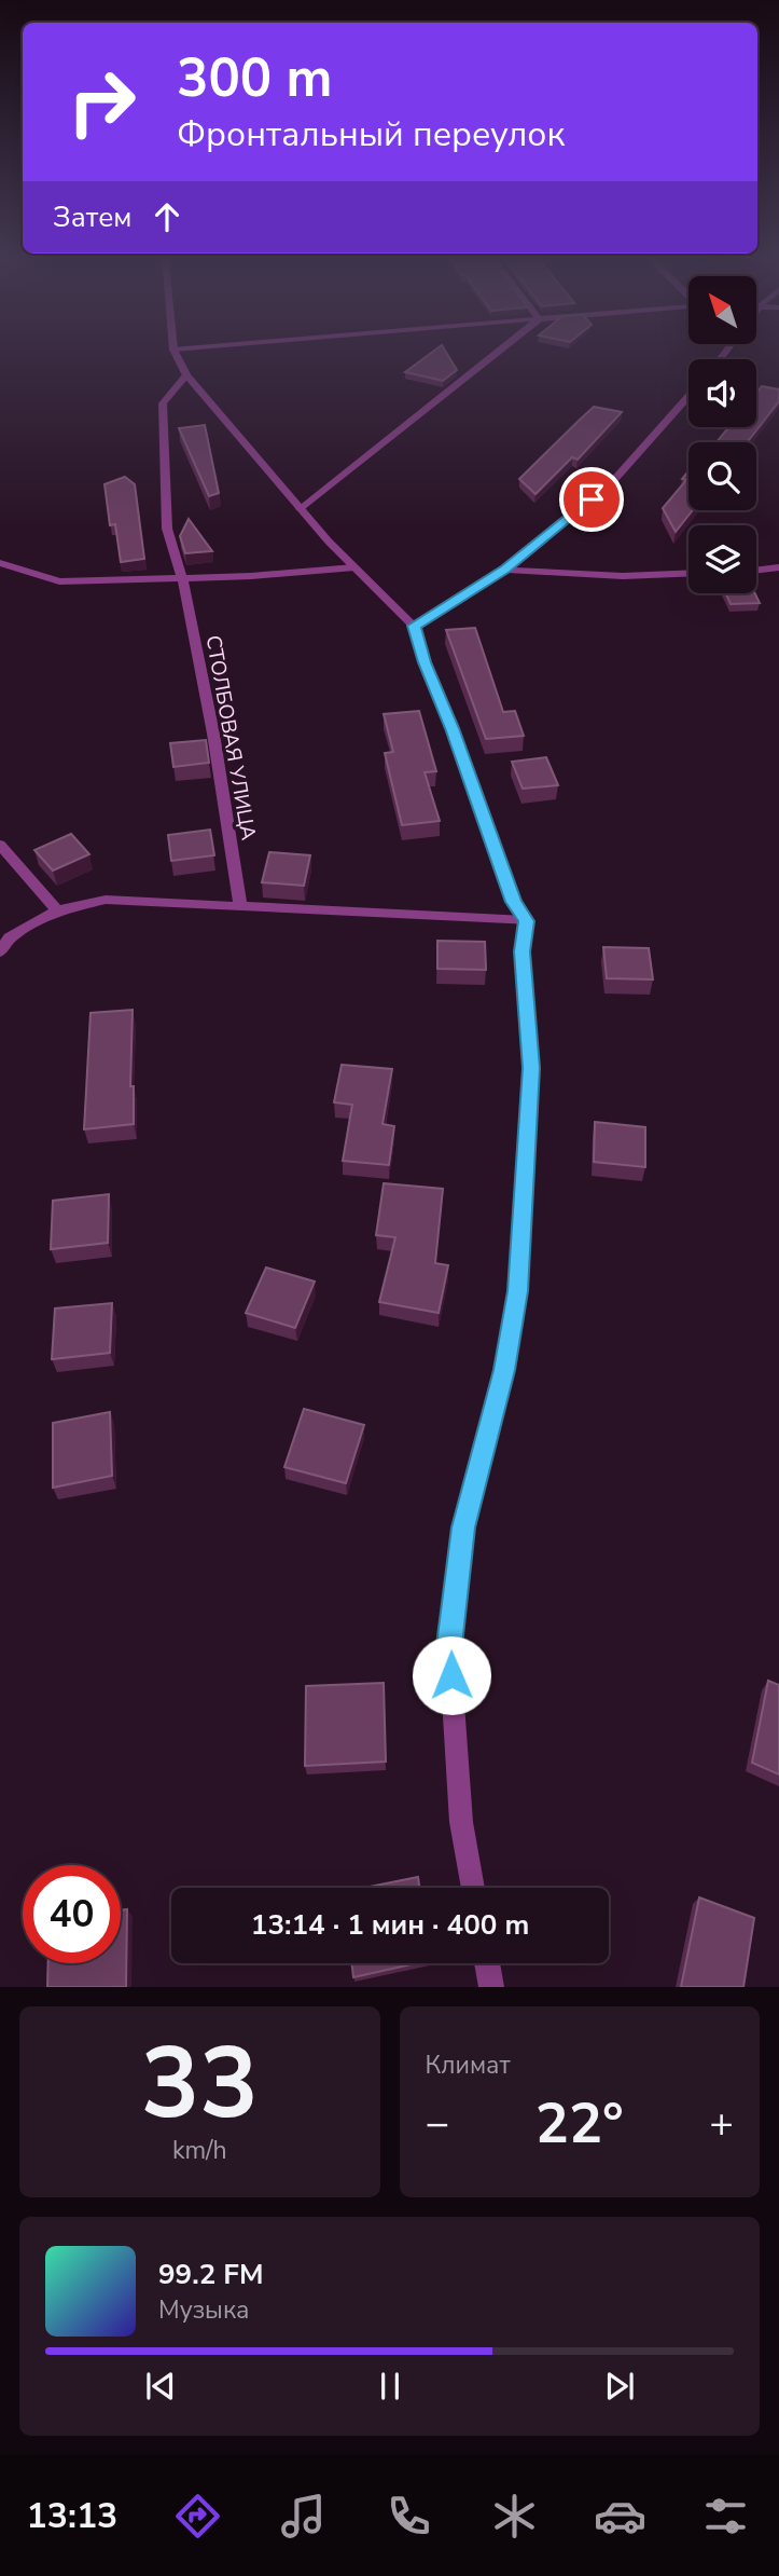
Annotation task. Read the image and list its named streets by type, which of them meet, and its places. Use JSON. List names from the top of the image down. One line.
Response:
{"streets":{"street":["СТОЛБОВАЯ УЛИЦА"]},"north":"top left","page":{"turn":["300 m","Фронтальный переулок"],"then":"Затем","limit":"40","trip":"13:14 · 1 мин · 400 m","tile":[["33","km/h"],"Климат"],"heat":["−","22°","+"],"song":["99.2 FM","Музыка"],"tabs":"13:13"}}
